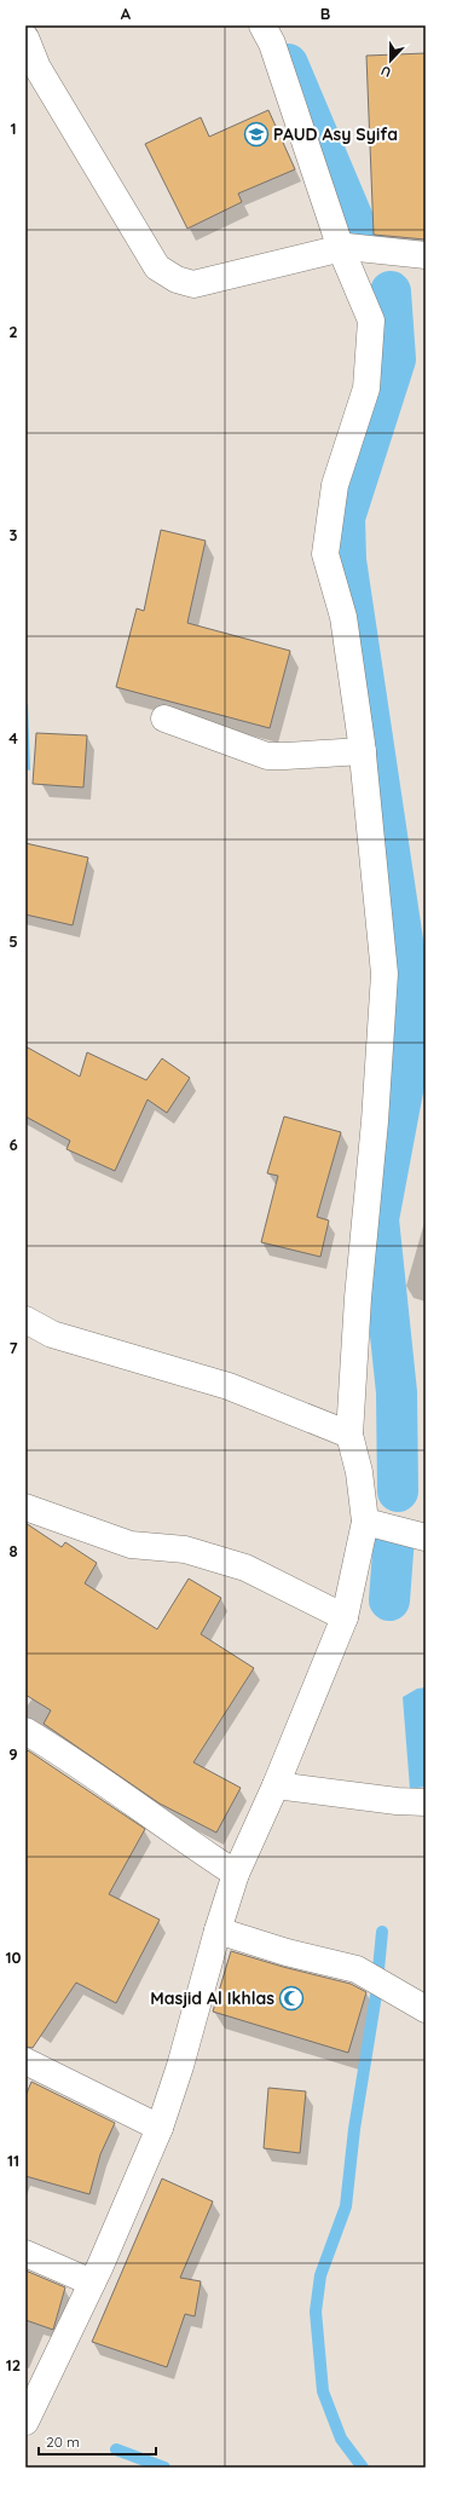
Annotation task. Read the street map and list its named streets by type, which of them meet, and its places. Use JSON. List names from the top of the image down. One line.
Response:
{"places":{"school or university":["PAUD Asy Syifa"],"mosque":["Masjid Al Ikhlas"]},"scale_bar":"20 m","north":"bottom","grid":{"columns":["A","B"],"rows":["1","2","3","4","5","6","7","8","9","10","11","12"]}}
